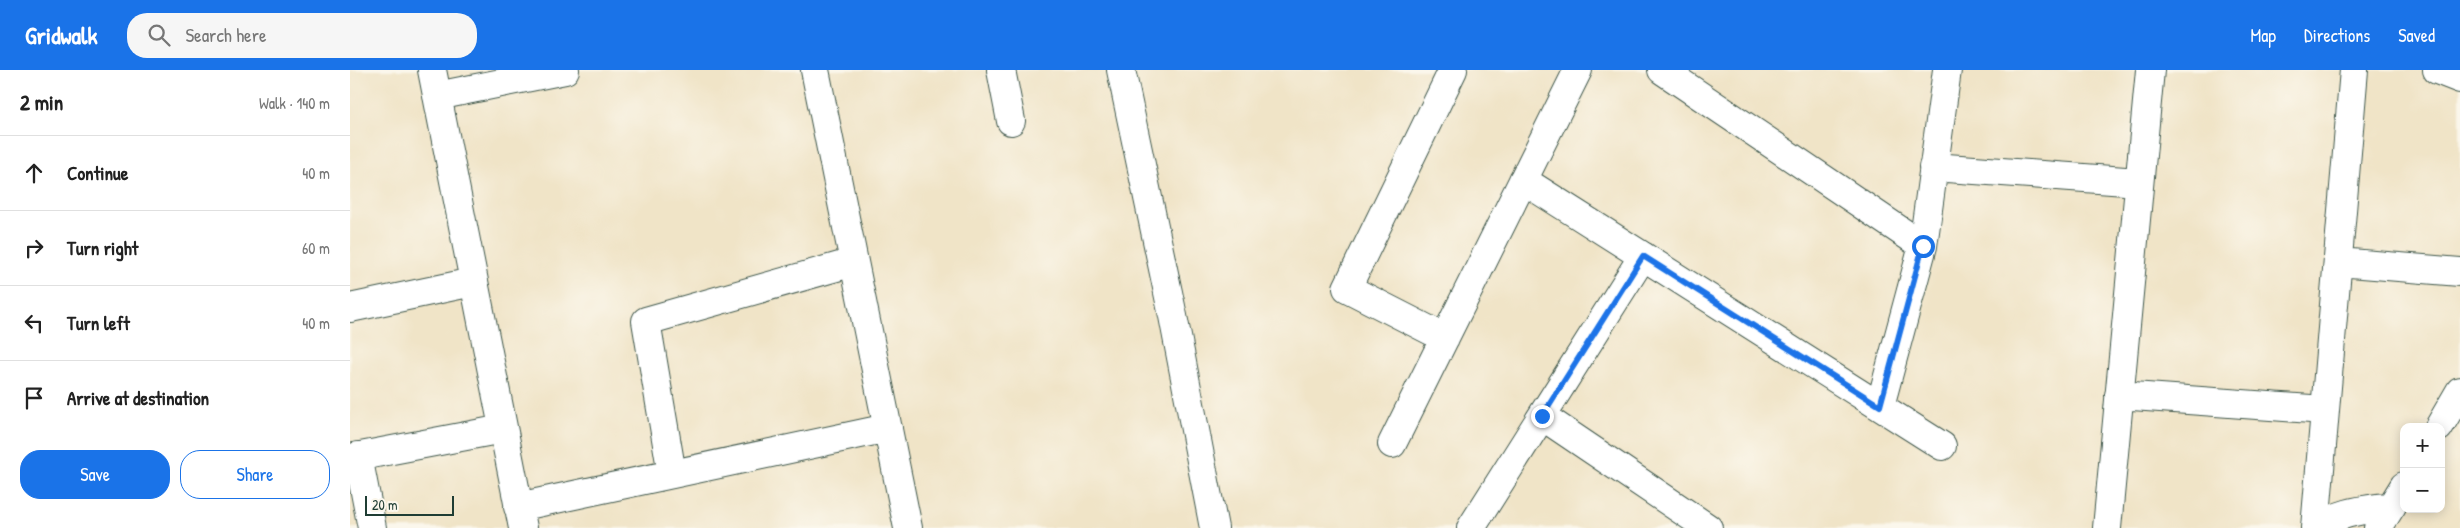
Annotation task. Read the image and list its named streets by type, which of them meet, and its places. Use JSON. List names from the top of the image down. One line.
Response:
{"scale_bar":"20 m","page":{"header":"Gridwalk","search":"Search here","nav":["Map","Directions","Saved"],"heading":["2 min","Walk · 140 m"],"list":[["Continue","40 m"],["Turn right","60 m"],["Turn left","40 m"],"Arrive at destination"],"map_buttons":["+","−"],"buttons":["Save","Share"],"scale":"20 m"}}
